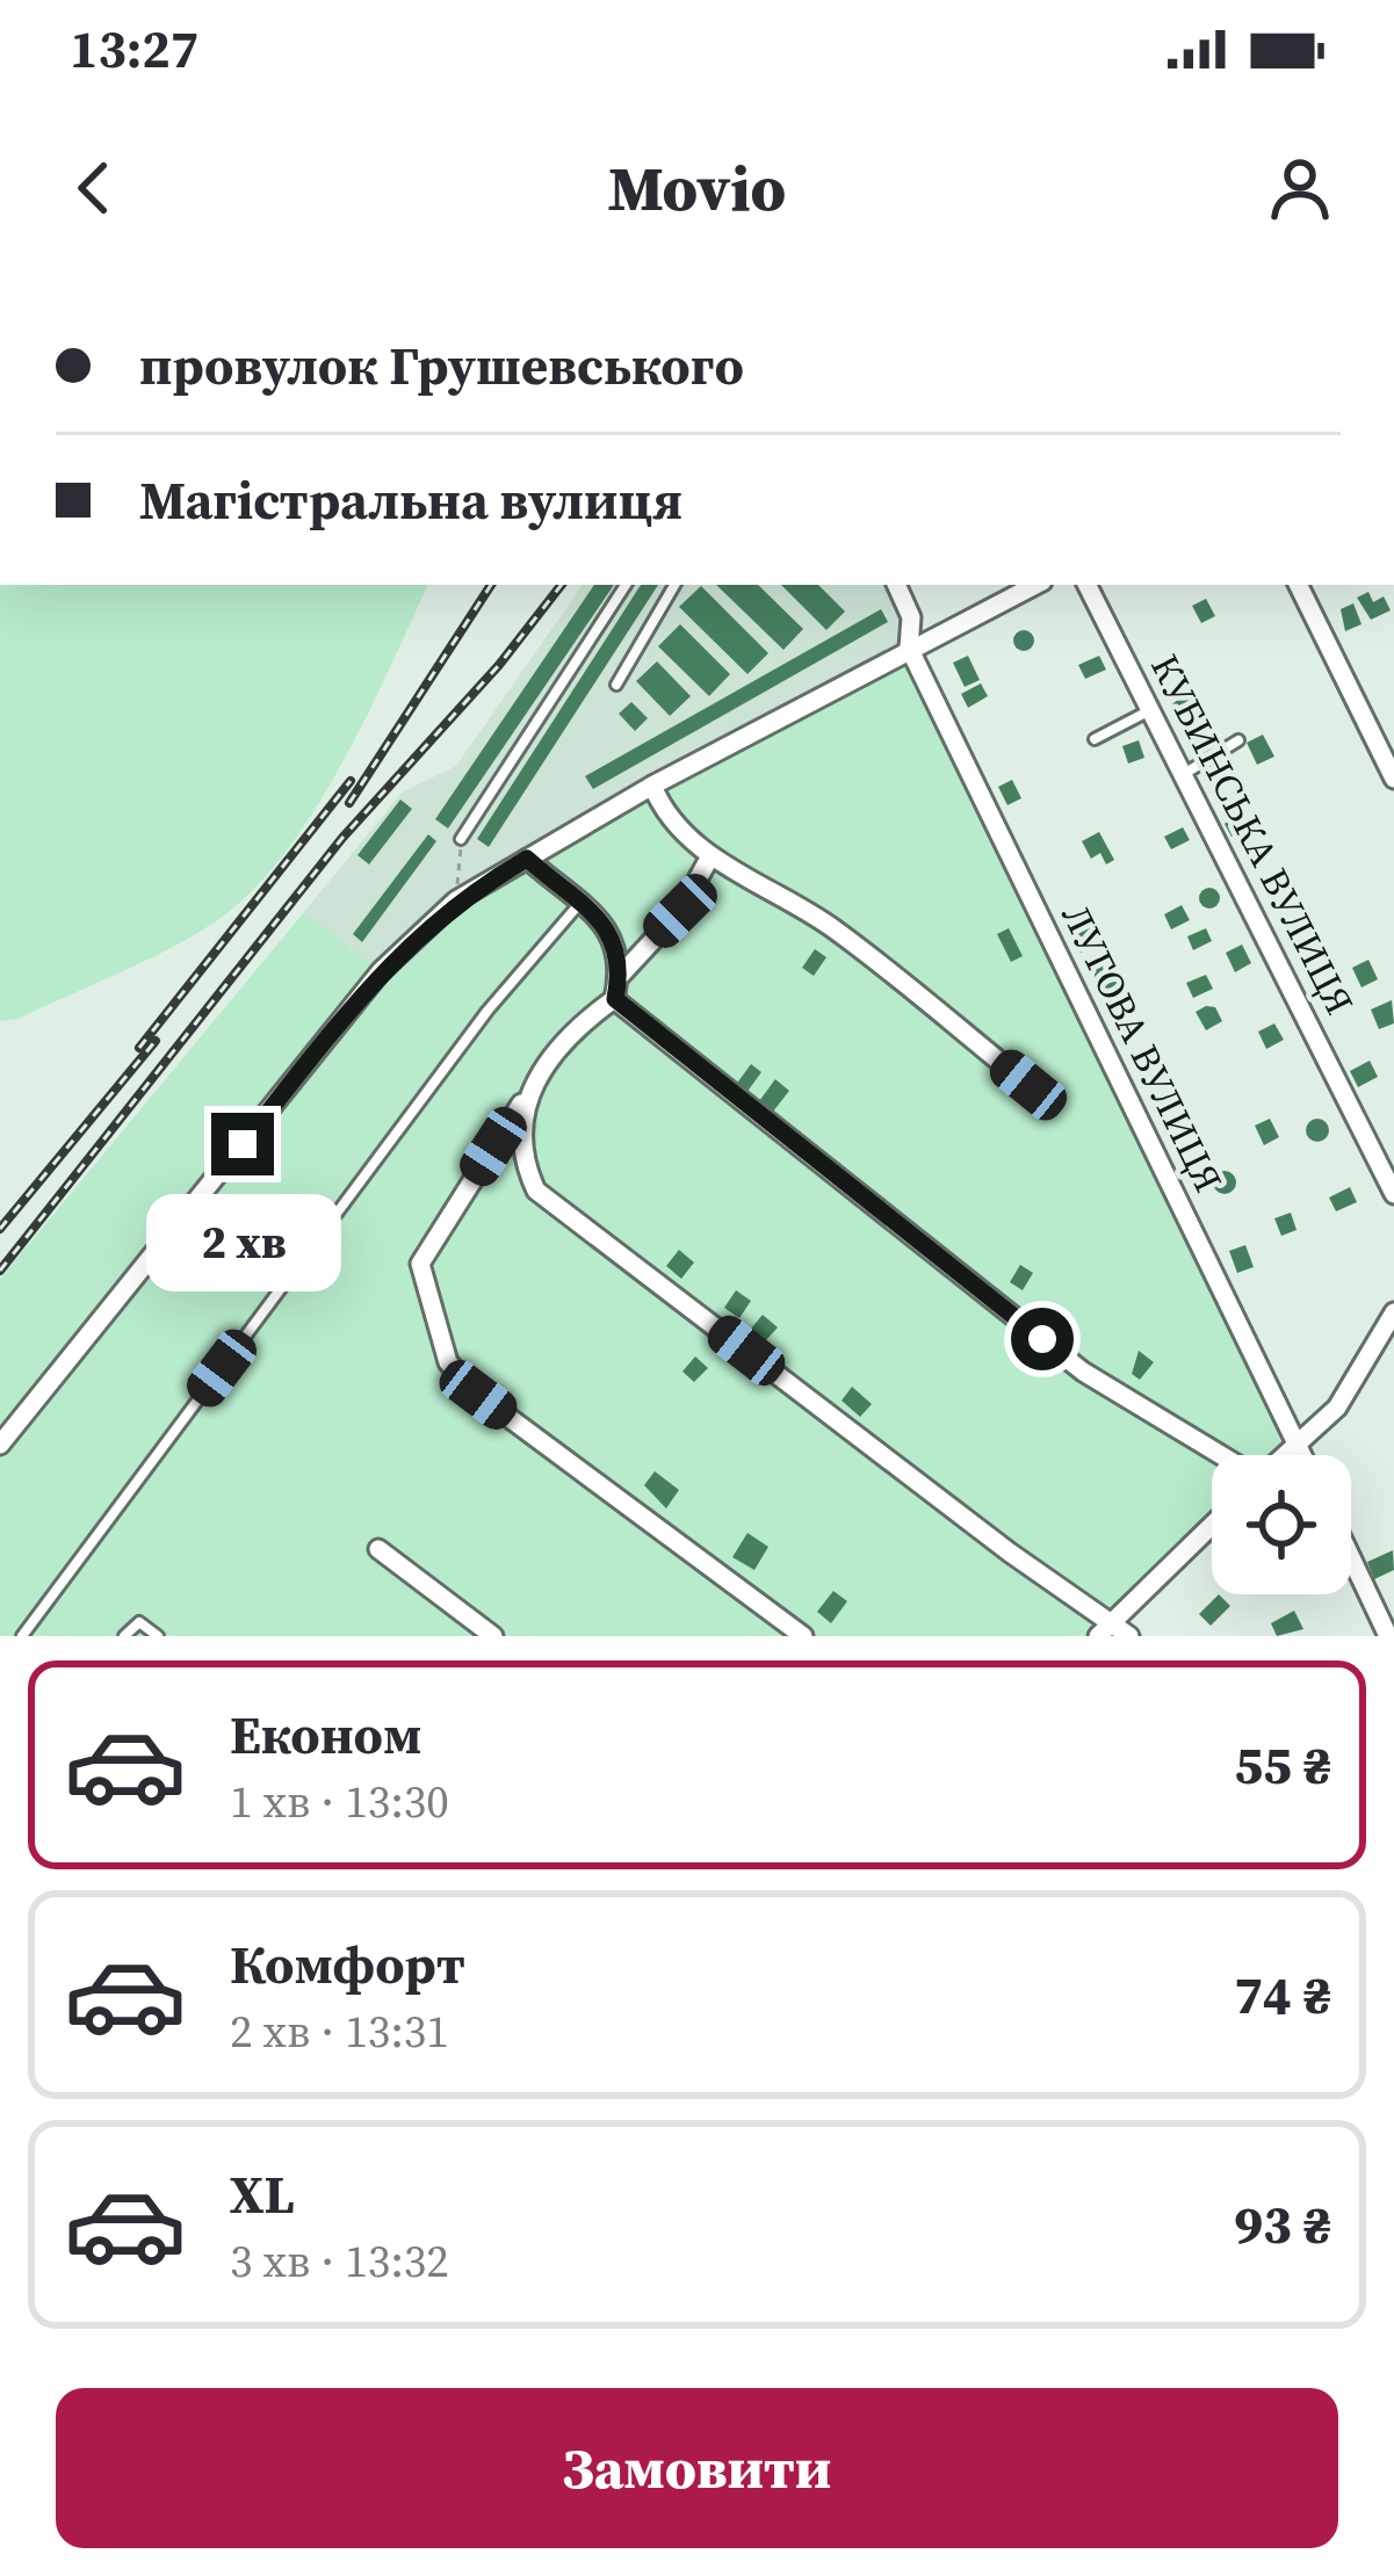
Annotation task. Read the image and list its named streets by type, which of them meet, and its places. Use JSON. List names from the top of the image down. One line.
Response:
{"streets":{"street":["КУБИНСЬКА ВУЛИЦЯ","ЛУГОВА ВУЛИЦЯ"]},"page":{"status":"13:27","header":"Movio","banner":["провулок Грушевського","Магістральна вулиця"],"bubble":"2 хв","list":[{"name":"Економ","note":"1 хв · 13:30","value":"55 ₴"},{"name":"Комфорт","note":"2 хв · 13:31","value":"74 ₴"},{"name":"XL","note":"3 хв · 13:32","value":"93 ₴"}],"buttons":"Замовити"}}
